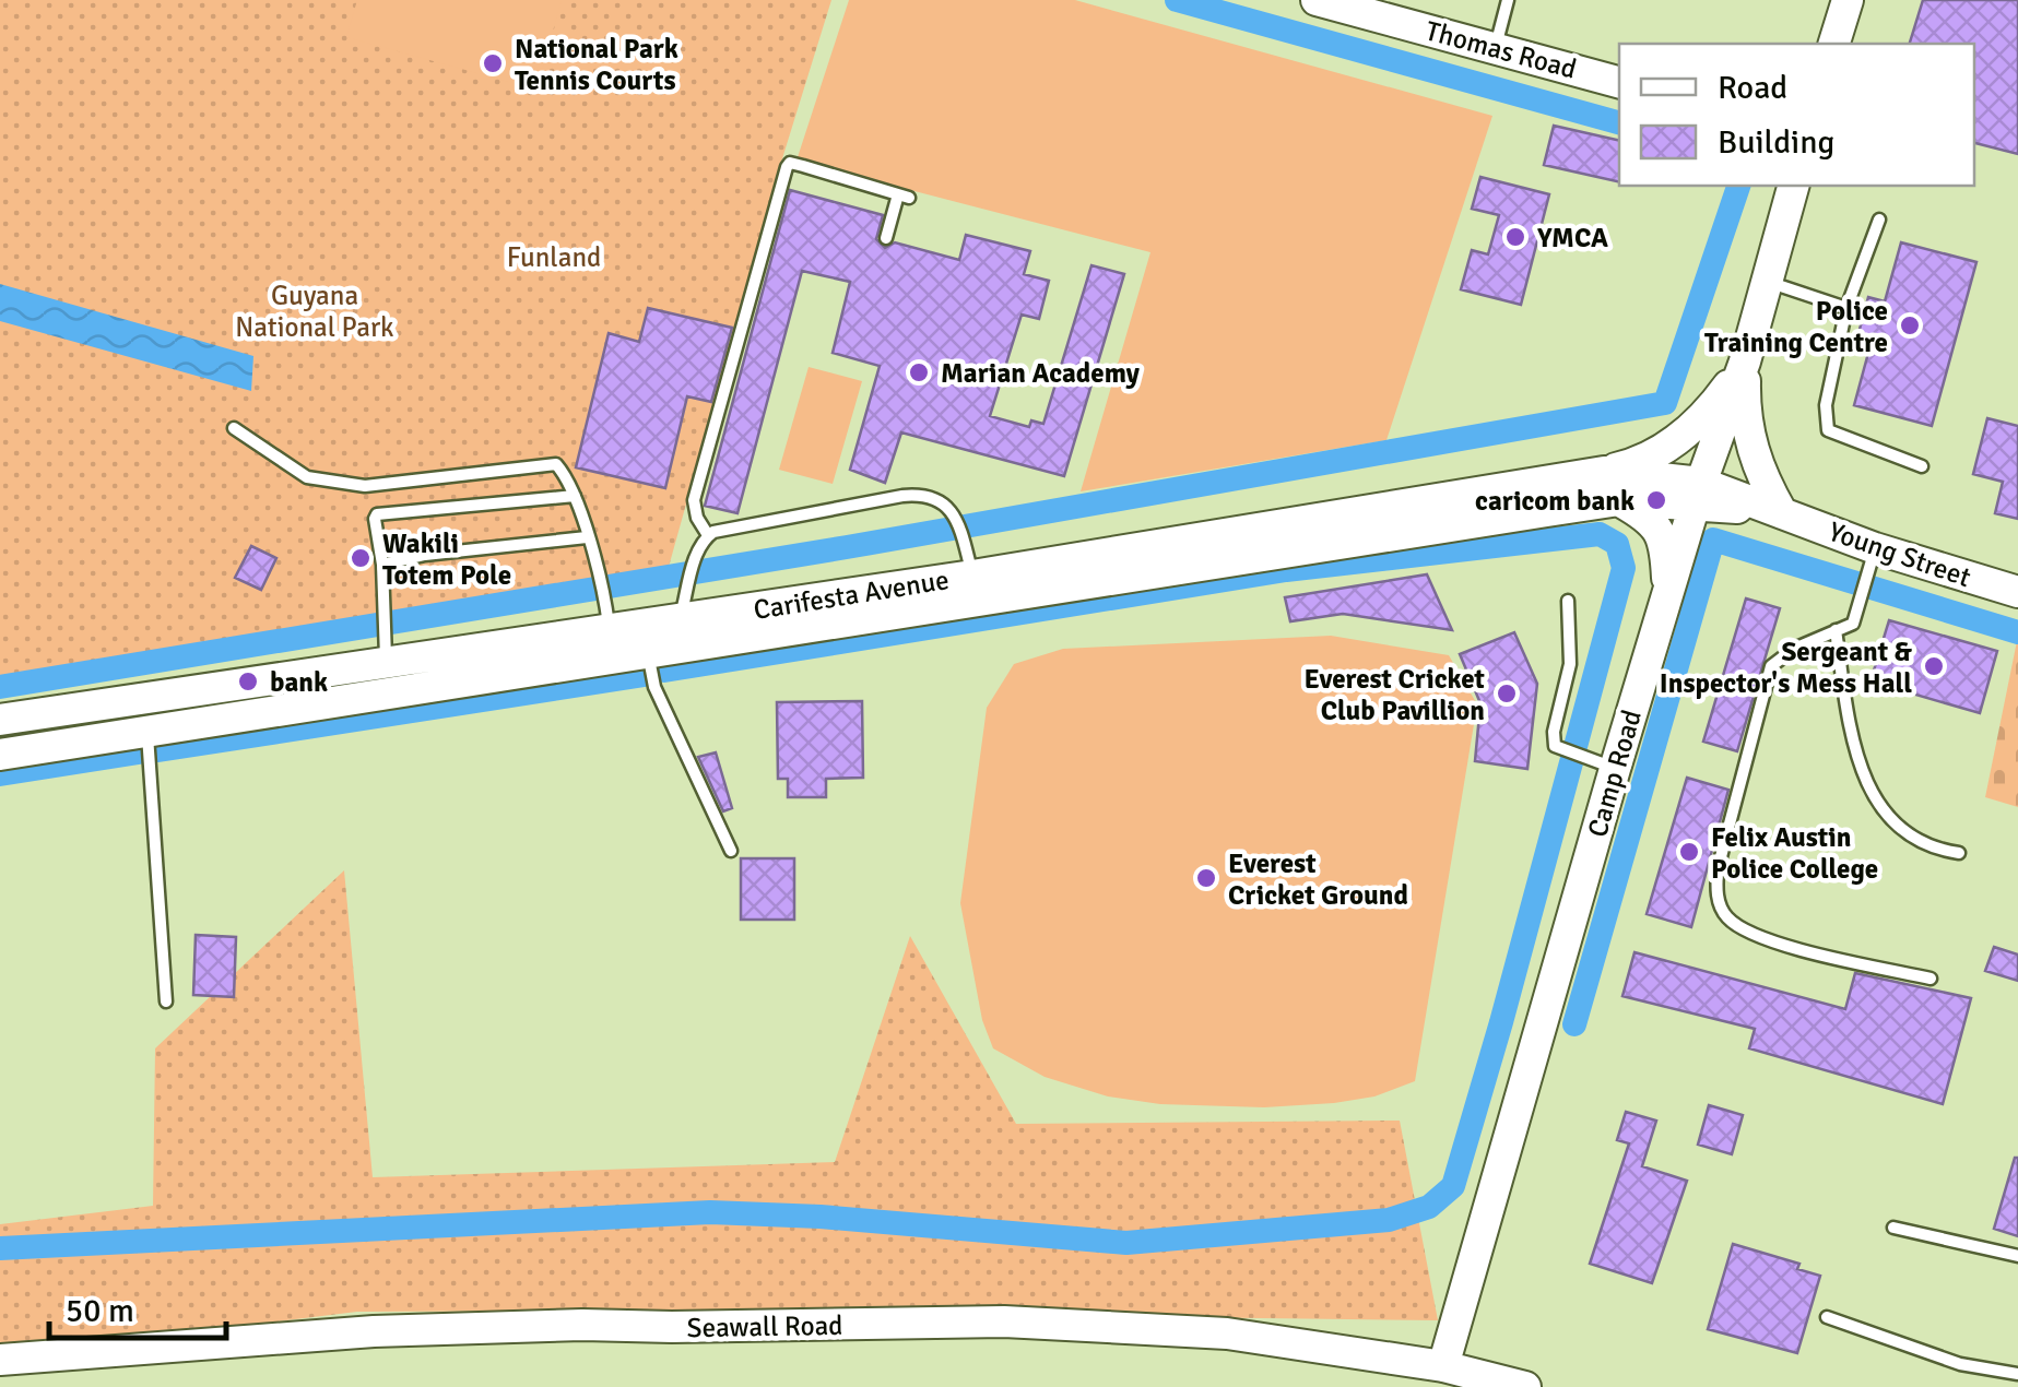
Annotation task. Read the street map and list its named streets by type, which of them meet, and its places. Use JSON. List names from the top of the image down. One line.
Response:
{"streets":{"main road":["Thomas Road","Young Street","Carifesta Avenue","Camp Road","Seawall Road"]},"crossings":[["Young Street","Carifesta Avenue"],["Young Street","Camp Road"],["Carifesta Avenue","Camp Road"],["Camp Road","Seawall Road"]],"parks":["Funland","Guyana National Park"],"places":["National Park Tennis Courts","YMCA","Police Training Centre","Marian Academy","caricom bank","Wakili Totem Pole","Sergeant & Inspector's Mess Hall","bank","Everest Cricket Club Pavillion","Felix Austin Police College","Everest Cricket Ground"],"legend":["Road","Building"],"scale_bar":"50 m"}
